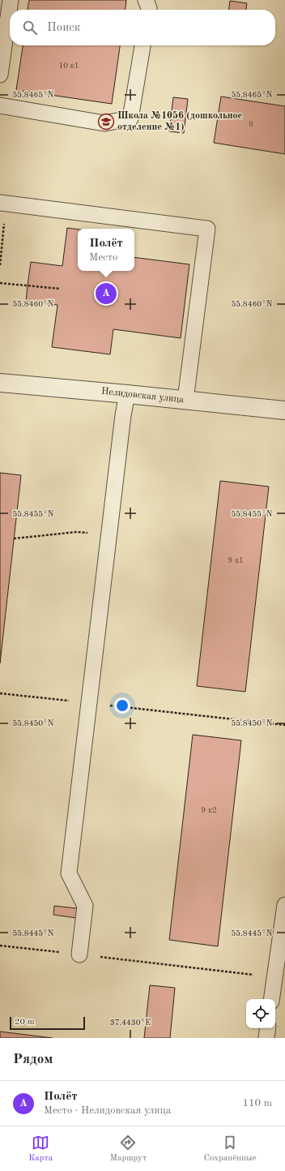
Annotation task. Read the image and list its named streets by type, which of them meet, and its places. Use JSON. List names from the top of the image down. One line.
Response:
{"streets":{"street":["Нелидовская улица"]},"places":{"school or university":["Школа №1056 (дошкольное отделение №1)"]},"house_numbers":["10 к1","8","9 к1","9 к2"],"scale_bar":"20 m","page":{"search":"Поиск","popup":["Полёт","Место"],"pins":"A","scale":"20 m","heading":"Рядом","list":[{"mark":"A","name":"Полёт","note":"Место · Нелидовская улица","value":"110 m"}],"nav":["Карта","Маршрут","Сохранённые"]},"coordinates":["55.8465°N","55.8460°N","55.8455°N","55.8450°N","55.8445°N","37.4430°E"]}
